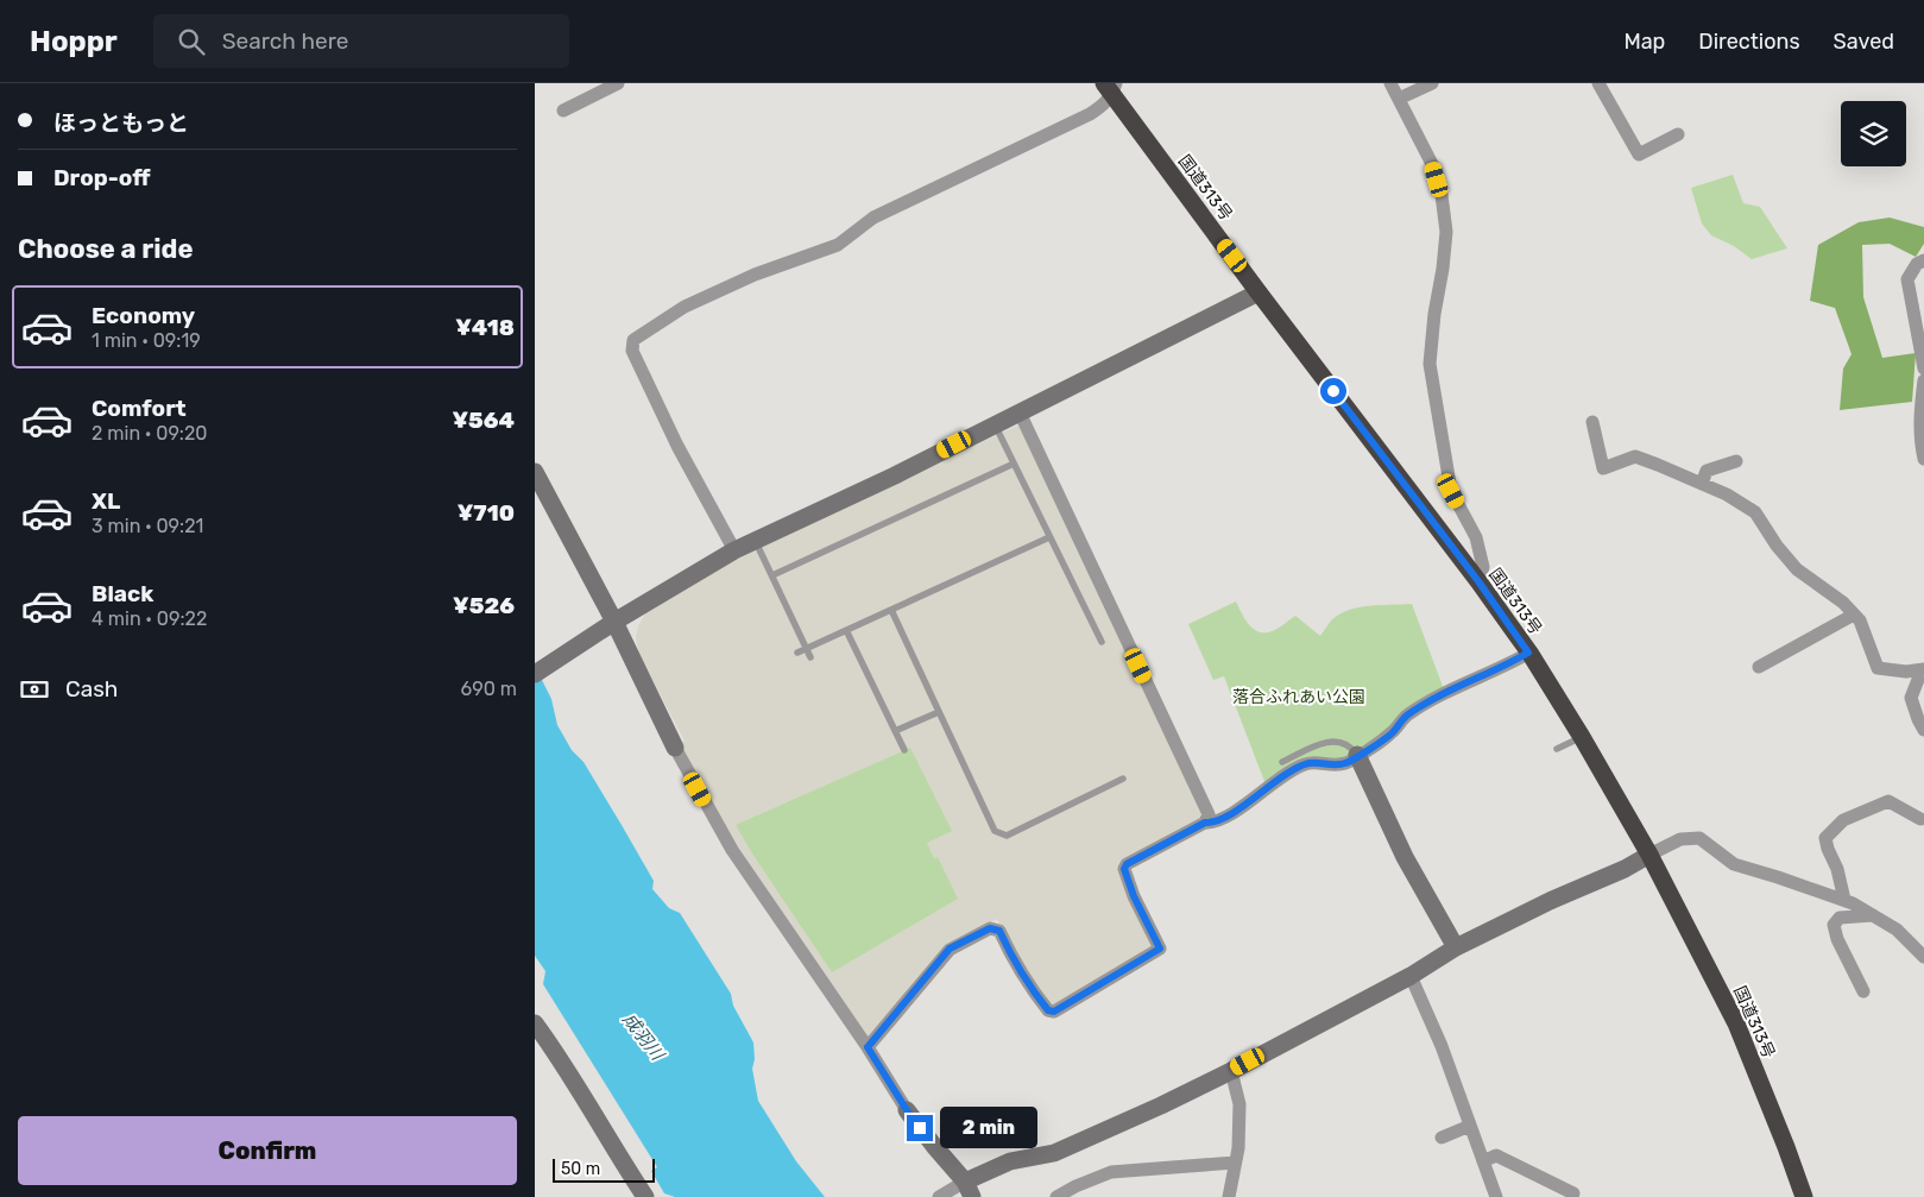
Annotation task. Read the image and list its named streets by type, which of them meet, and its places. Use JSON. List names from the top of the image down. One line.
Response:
{"streets":{"highway":["国道313号"]},"water":["成羽川"],"parks":["落合ふれあい公園"],"scale_bar":"50 m","page":{"header":"Hoppr","search":"Search here","nav":["Map","Directions","Saved"],"banner":["ほっともっと","Drop-off"],"heading":"Choose a ride","list":[{"name":"Economy","note":"1 min · 09:19","value":"¥418"},{"name":"Comfort","note":"2 min · 09:20","value":"¥564"},{"name":"XL","note":"3 min · 09:21","value":"¥710"},{"name":"Black","note":"4 min · 09:22","value":"¥526"}],"pay":["Cash","690 m"],"buttons":"Confirm","bubble":"2 min","scale":"50 m"}}
